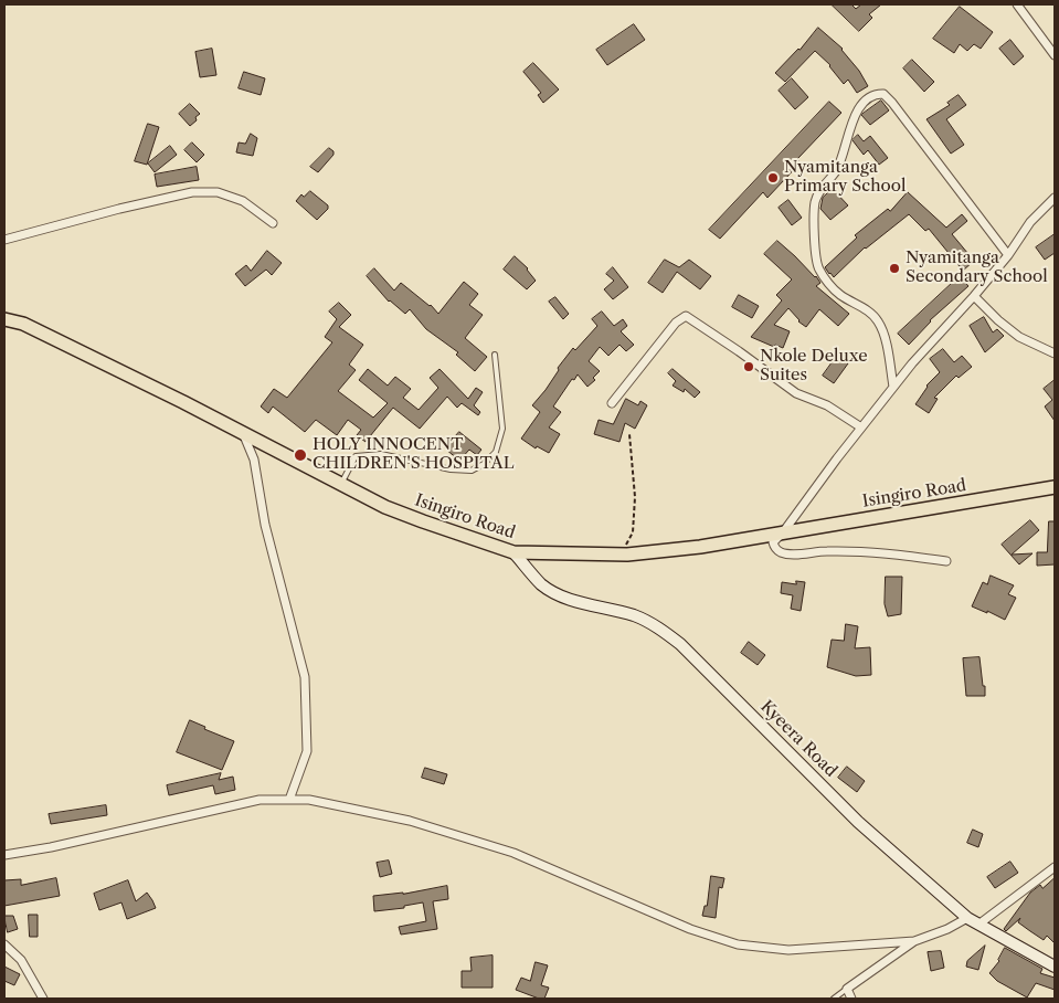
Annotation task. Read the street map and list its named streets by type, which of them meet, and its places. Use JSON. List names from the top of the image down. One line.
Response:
{"streets":{"main road":["Isingiro Road","Kyeera Road"]},"crossings":[["Isingiro Road","Kyeera Road"]],"places":["Nyamitanga Primary School","Nyamitanga Secondary School","Nkole Deluxe Suites","HOLY INNOCENT CHILDREN'S HOSPITAL"]}
